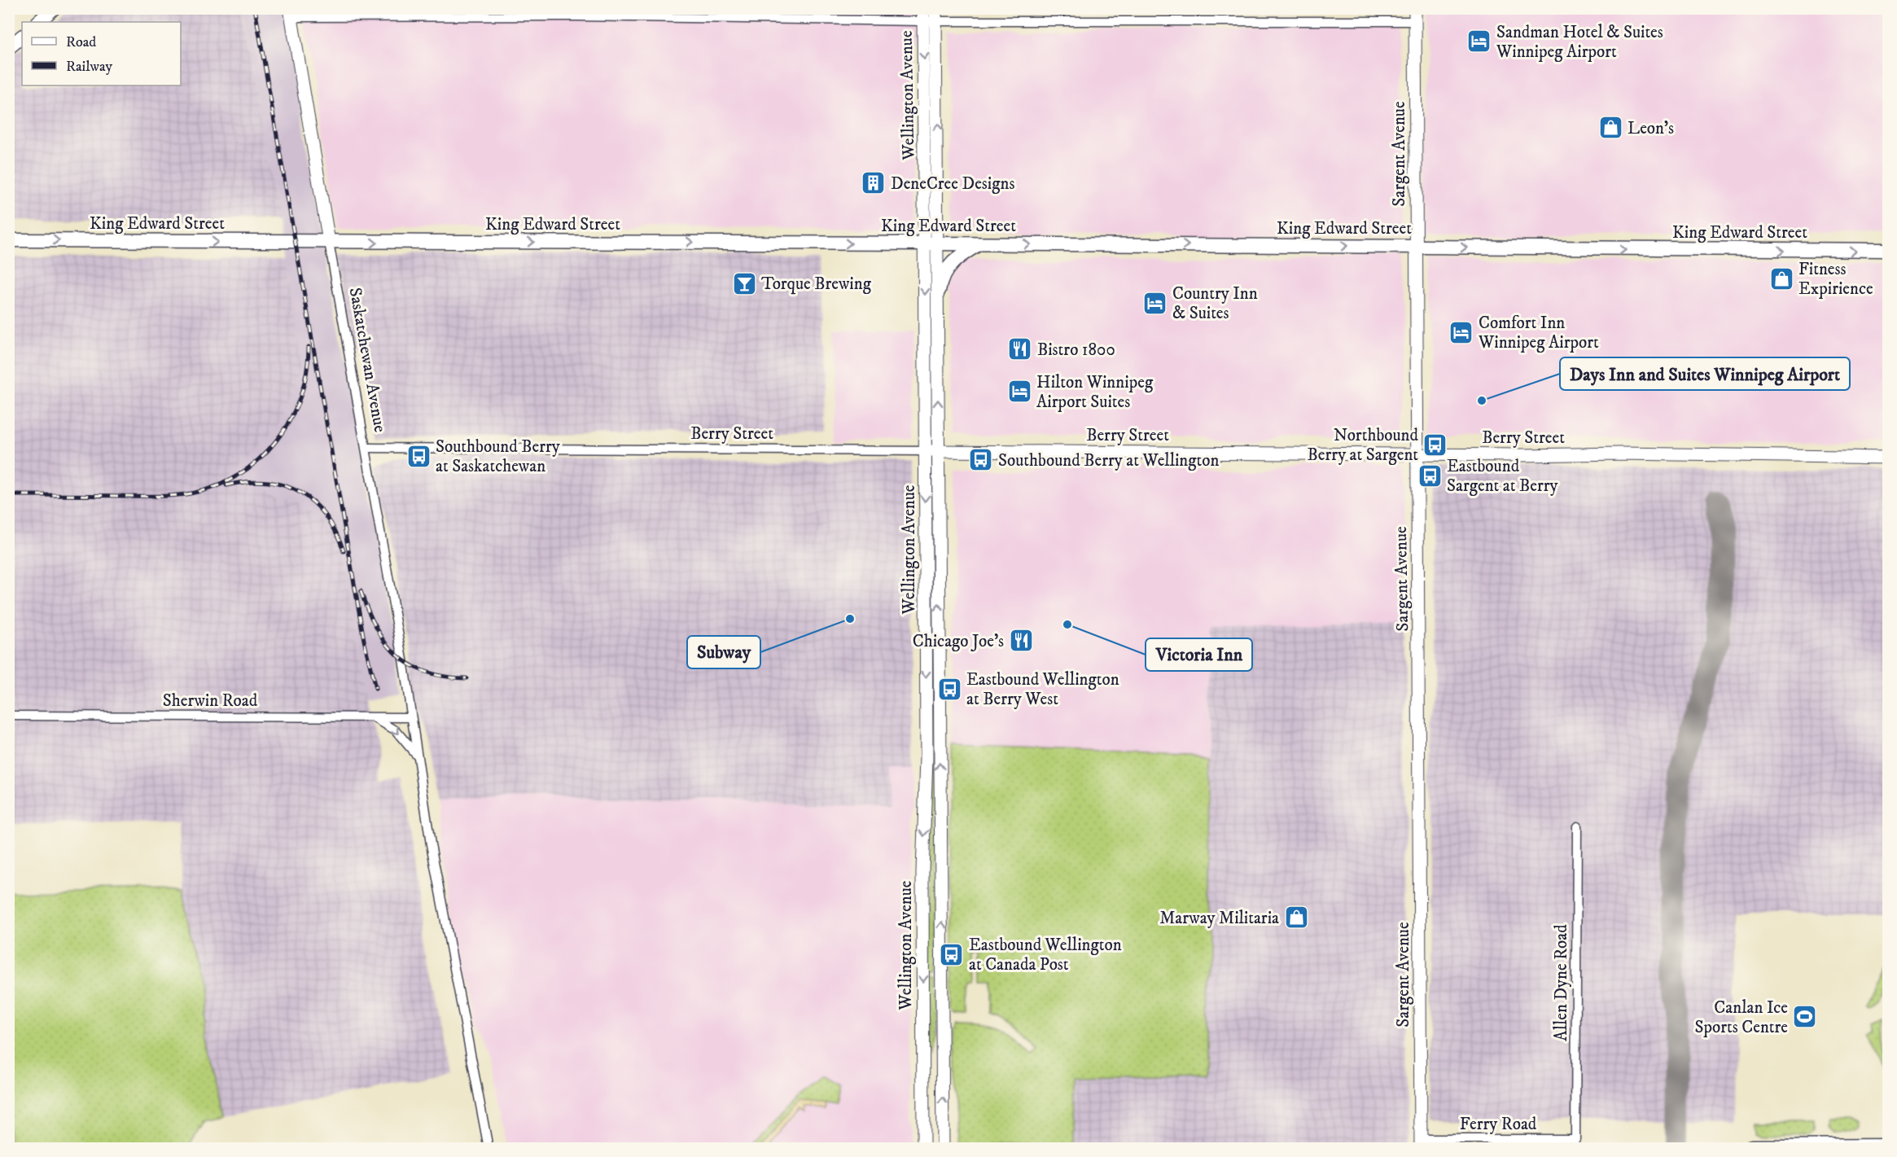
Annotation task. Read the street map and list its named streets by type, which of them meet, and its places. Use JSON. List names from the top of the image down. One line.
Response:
{"streets":{"main road":["Wellington Avenue","Sargent Avenue","King Edward Street","Saskatchewan Avenue","Berry Street"],"street":["Sherwin Road","Allen Dyne Road","Ferry Road"]},"crossings":[["Wellington Avenue","King Edward Street"],["Wellington Avenue","Berry Street"],["Sargent Avenue","King Edward Street"],["Sargent Avenue","Berry Street"],["Sargent Avenue","Ferry Road"],["King Edward Street","Saskatchewan Avenue"],["Saskatchewan Avenue","Berry Street"],["Saskatchewan Avenue","Sherwin Road"],["Allen Dyne Road","Ferry Road"]],"one_way":["King Edward Street"],"places":{"hotel":["Sandman Hotel & Suites Winnipeg Airport","Country Inn & Suites","Comfort Inn Winnipeg Airport","Hilton Winnipeg Airport Suites"],"shop":["Leon's","Fitness Expirience","Marway Militaria"],"building":["DeneCree Designs"],"bar":["Torque Brewing"],"restaurant":["Bistro 1800","Chicago Joe's"],"other":["Days Inn and Suites Winnipeg Airport","Subway","Victoria Inn"],"bus stop":["Northbound Berry at Sargent","Southbound Berry at Saskatchewan","Southbound Berry at Wellington","Eastbound Sargent at Berry","Eastbound Wellington at Berry West","Eastbound Wellington at Canada Post"],"sports":["Canlan Ice Sports Centre"]},"legend":["Road","Railway"]}
